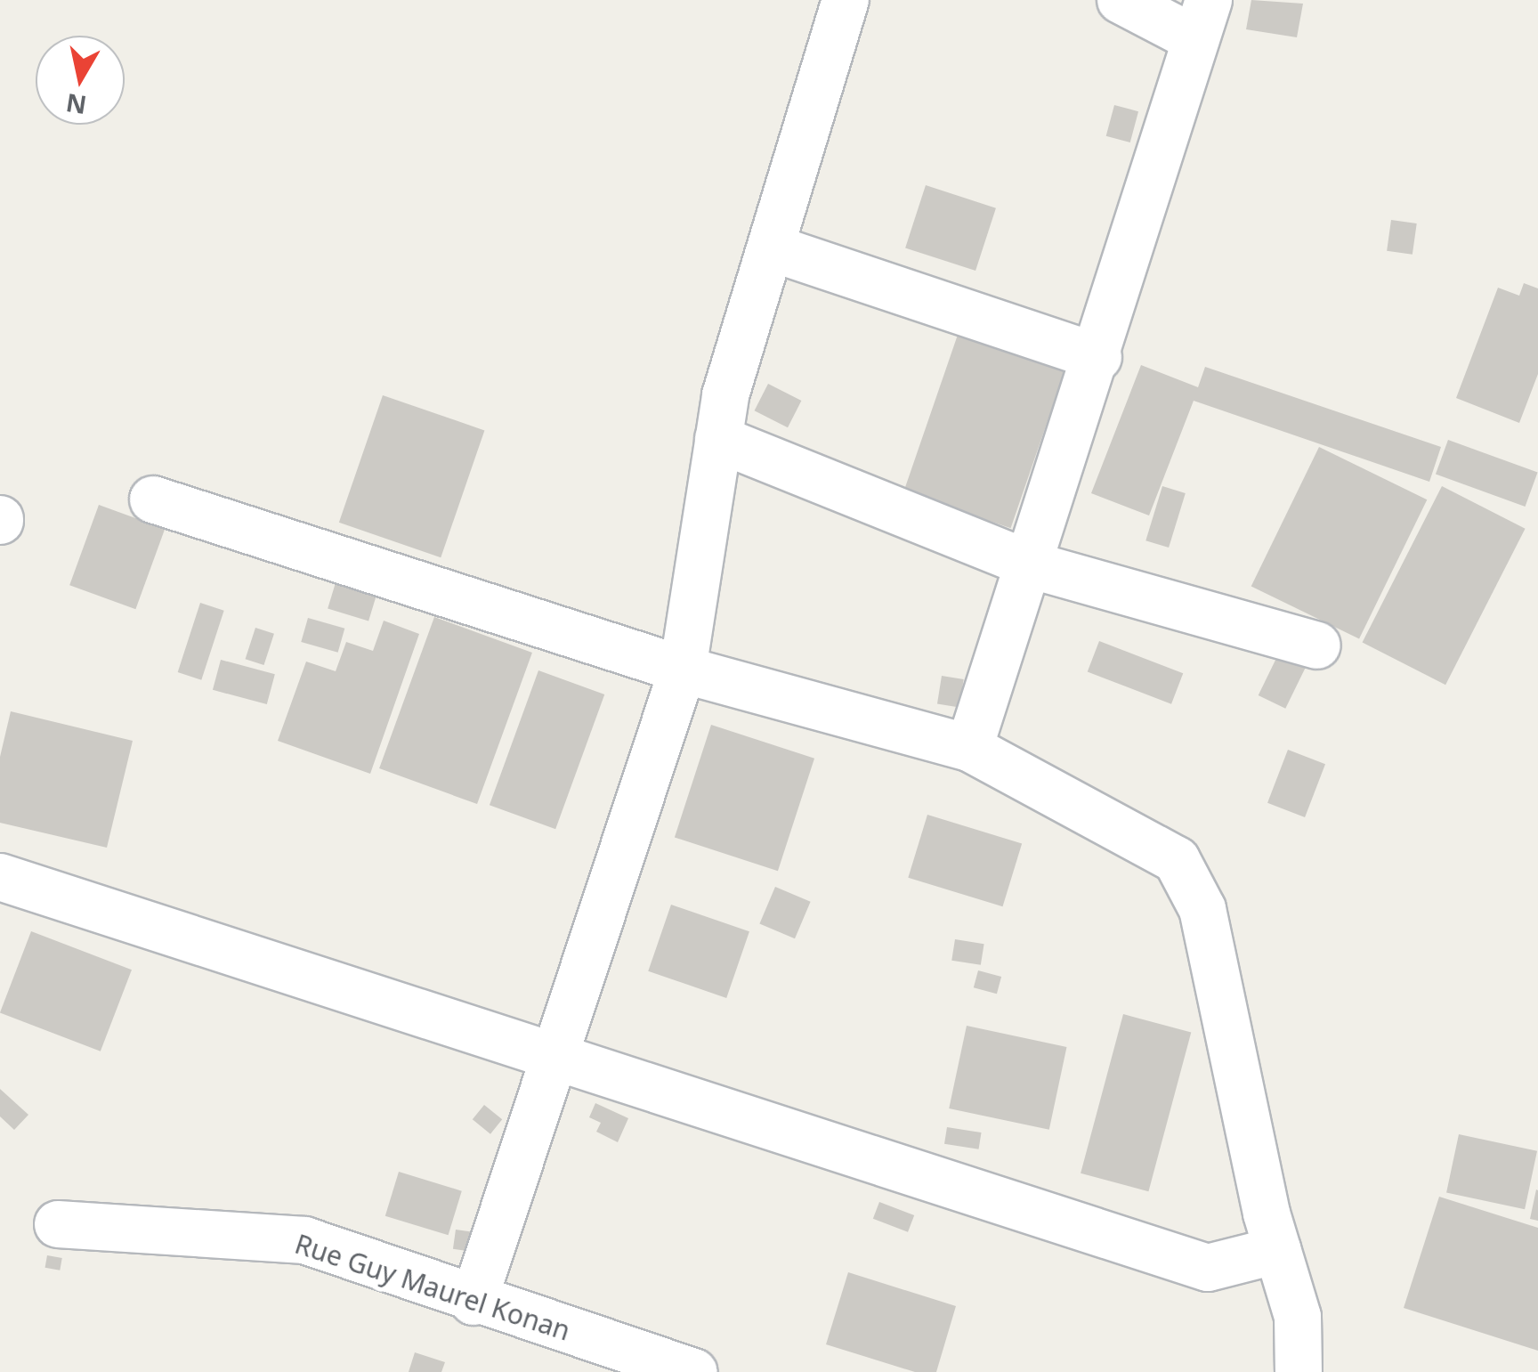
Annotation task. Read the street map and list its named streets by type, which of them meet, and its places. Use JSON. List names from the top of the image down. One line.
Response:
{"streets":{"street":["Rue Guy Maurel Konan"]},"north":"bottom"}
